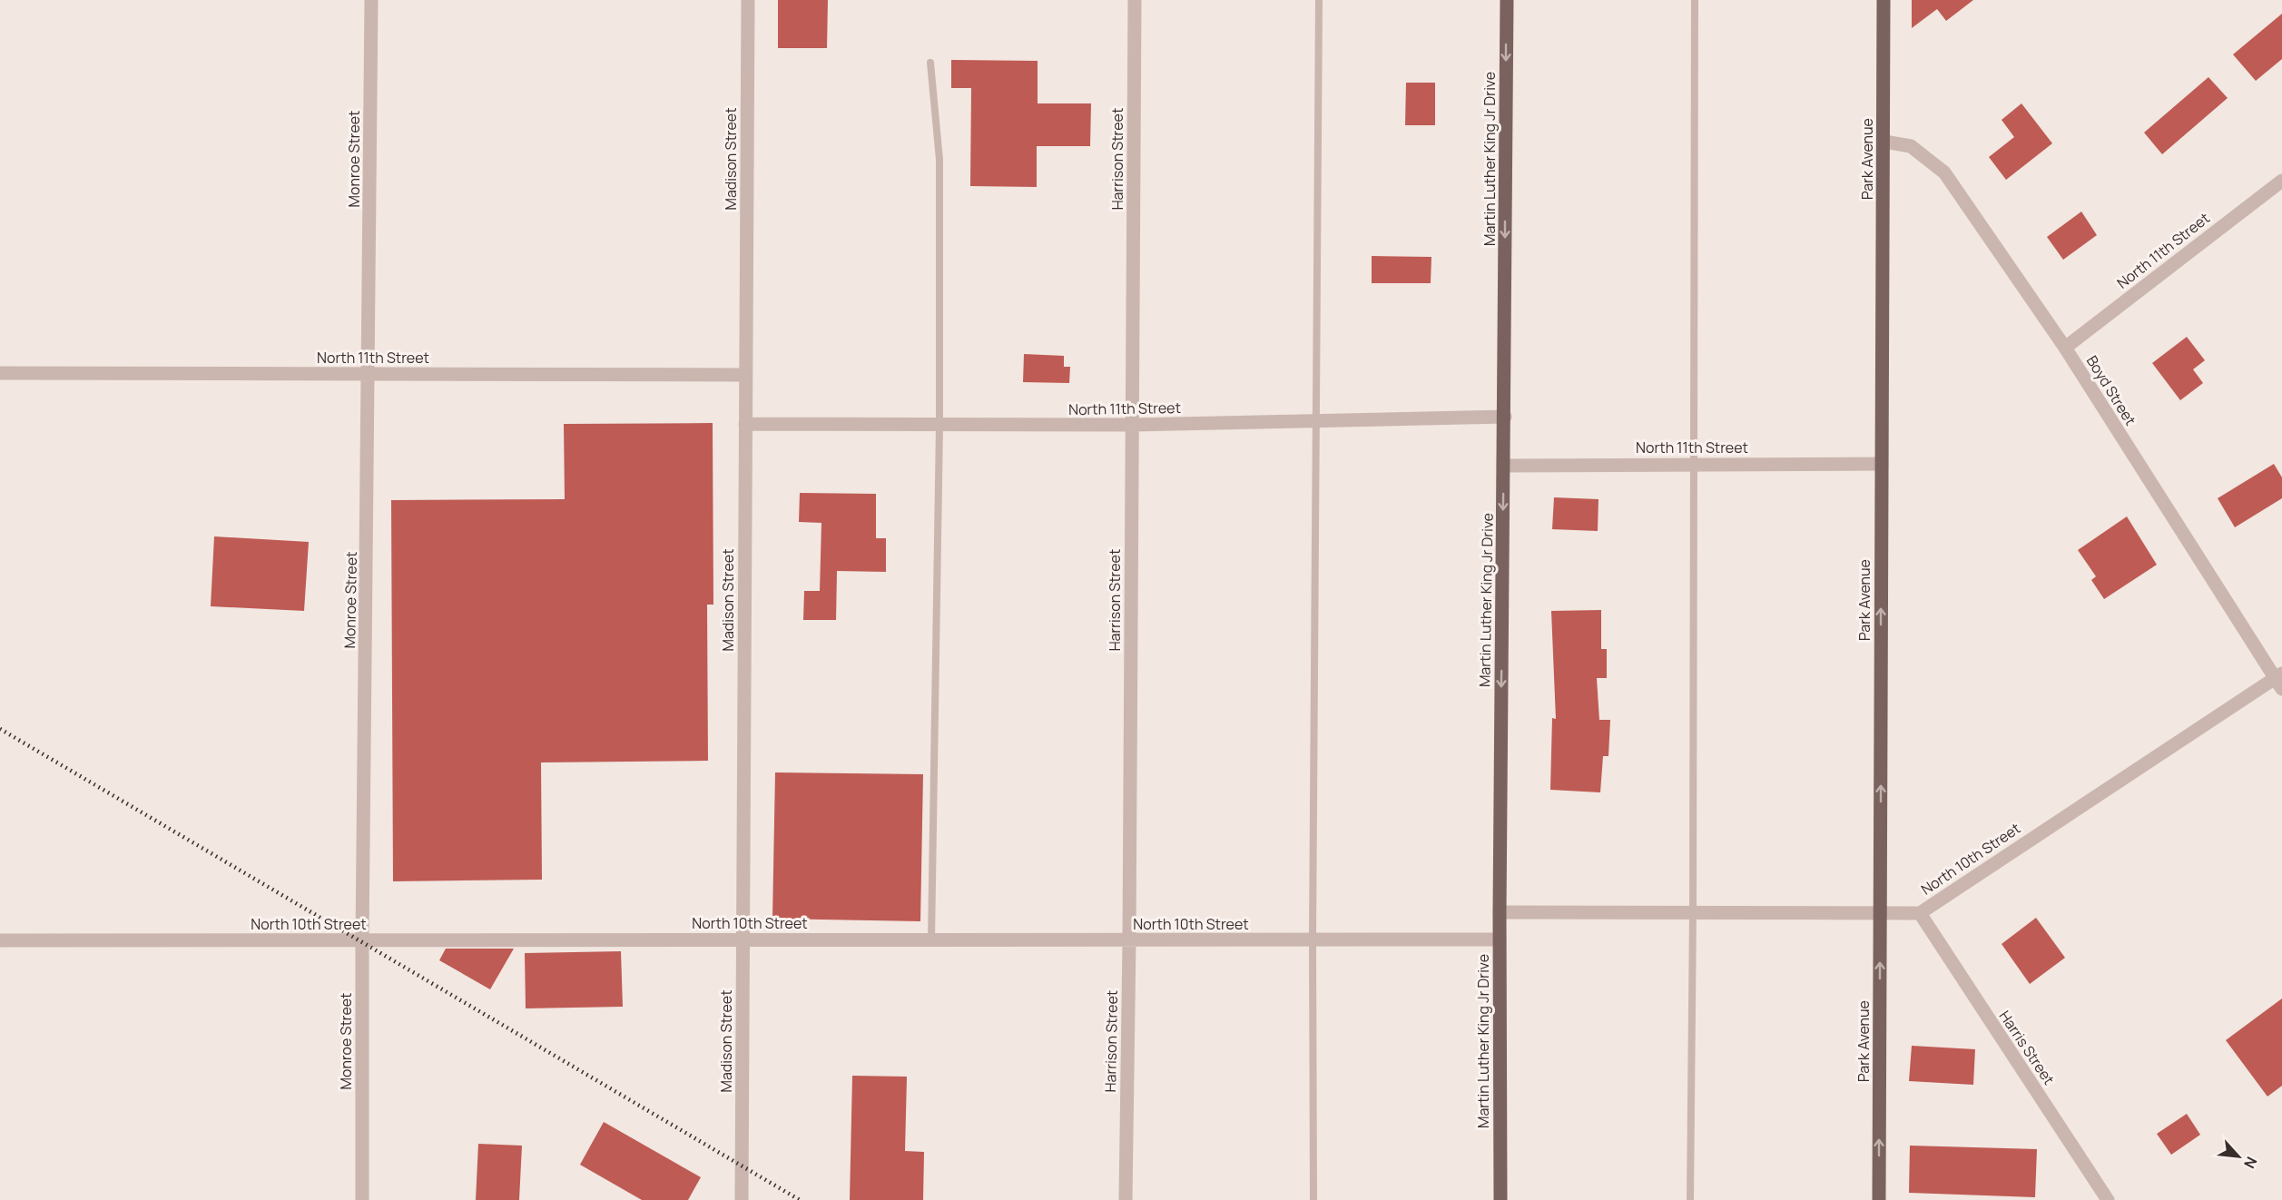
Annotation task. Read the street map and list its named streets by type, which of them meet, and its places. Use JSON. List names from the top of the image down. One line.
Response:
{"streets":{"main road":["Martin Luther King Jr Drive","Park Avenue"],"street":["Monroe Street","Madison Street","Harrison Street","North 11th Street","Boyd Street","North 10th Street","Harris Street"]},"crossings":[["Monroe Street","North 11th Street"],["Monroe Street","North 10th Street"],["Madison Street","North 11th Street"],["Madison Street","North 10th Street"],["Harrison Street","North 11th Street"],["Harrison Street","North 10th Street"],["Martin Luther King Jr Drive","North 11th Street"],["Martin Luther King Jr Drive","North 10th Street"],["Park Avenue","North 11th Street"],["Park Avenue","Boyd Street"],["Park Avenue","North 10th Street"],["North 11th Street","Boyd Street"],["Boyd Street","North 10th Street"],["North 10th Street","Harris Street"]],"one_way":["Martin Luther King Jr Drive","Park Avenue"],"north":"bottom right"}
